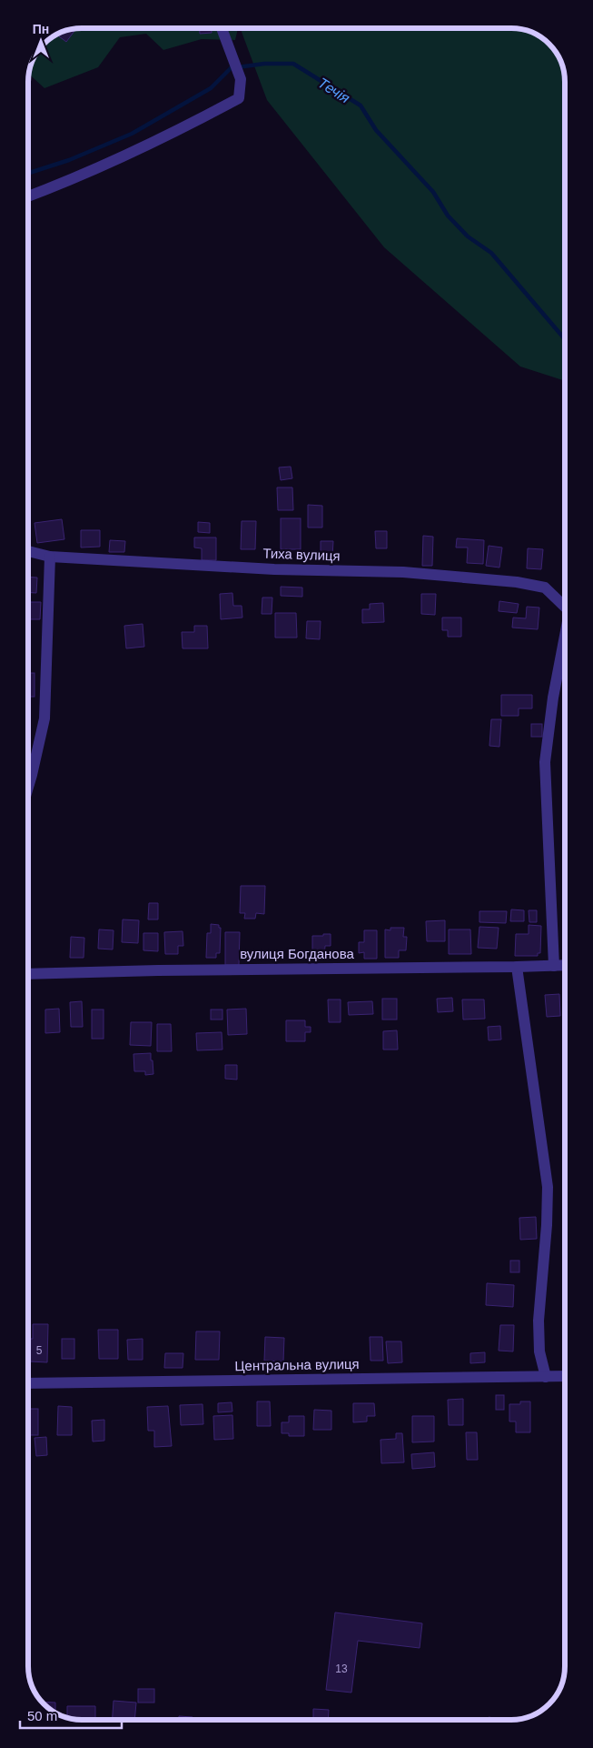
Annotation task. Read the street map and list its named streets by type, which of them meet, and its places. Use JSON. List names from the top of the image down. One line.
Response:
{"streets":{"street":["Тиха вулиця","вулиця Богданова","Центральна вулиця"]},"water":["Течія"],"house_numbers":["5","13"],"scale_bar":"50 m","north":"top"}
